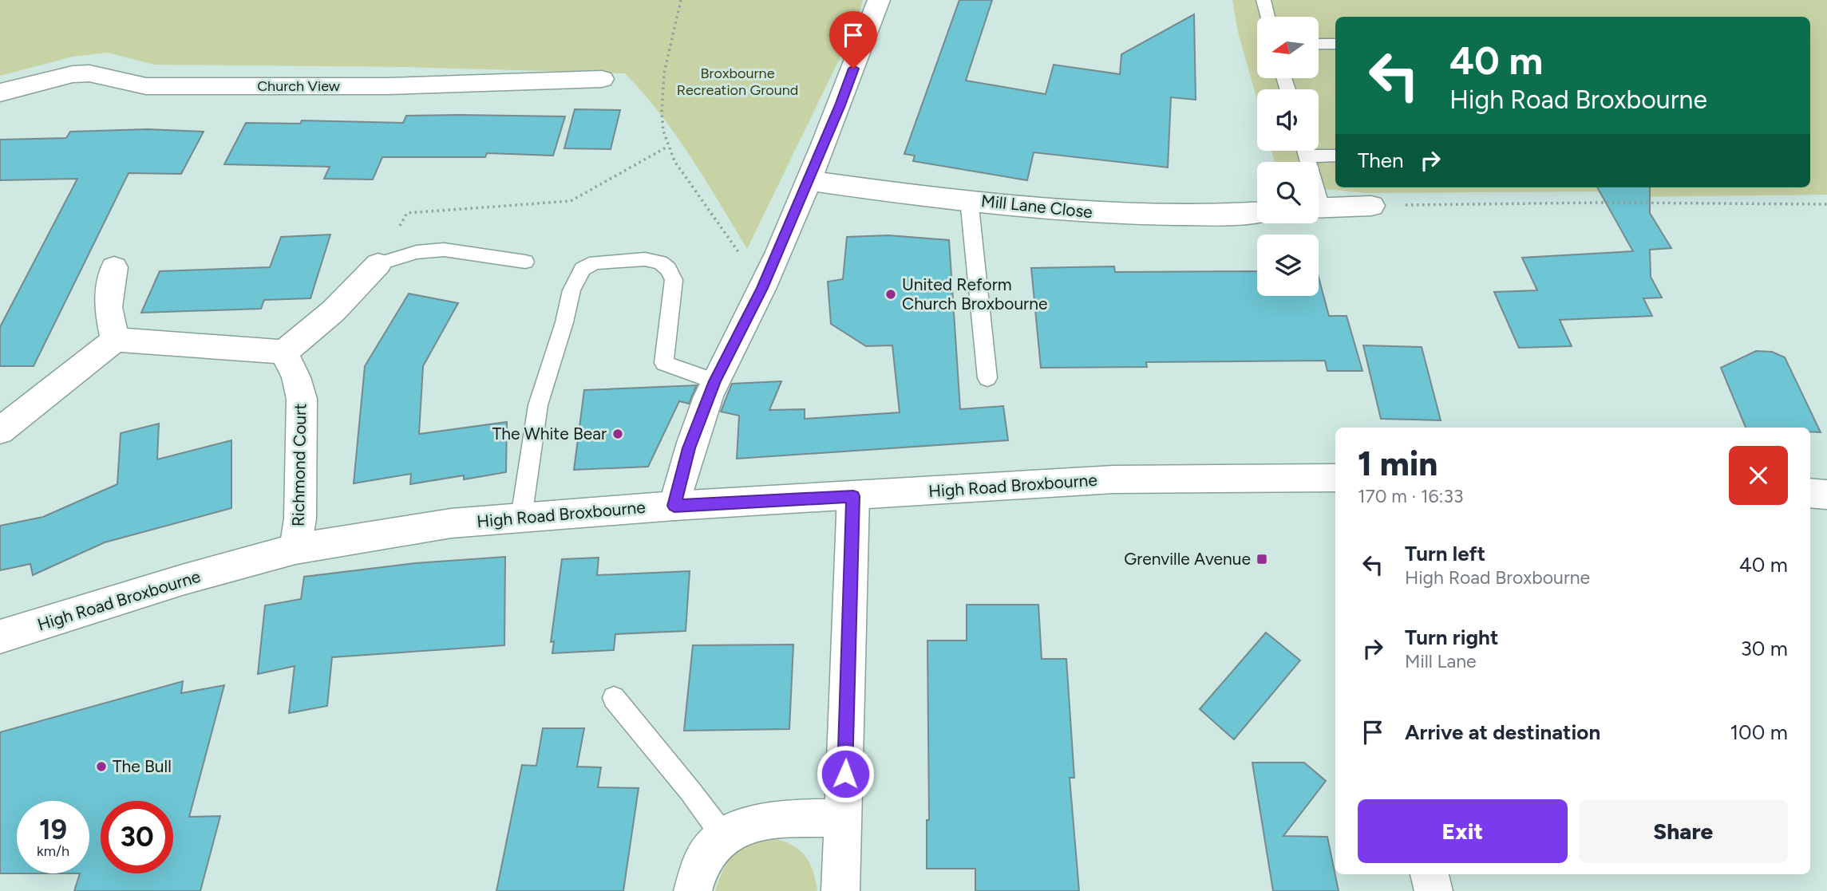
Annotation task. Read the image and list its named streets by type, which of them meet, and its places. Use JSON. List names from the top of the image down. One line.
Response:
{"streets":{"street":["Church View","Mill Lane Close","Richmond Court","High Road Broxbourne"]},"crossings":[["Richmond Court","High Road Broxbourne"]],"parks":["Broxbourne Recreation Ground"],"places":{"other":["United Reform Church Broxbourne","The White Bear","The Bull"],"transit":["Grenville Avenue"]},"north":"left","page":{"turn":["40 m","High Road Broxbourne"],"then":"Then","heading":["1 min","170 m · 16:33"],"list":[{"name":"Turn left","note":"High Road Broxbourne","value":"40 m"},{"name":"Turn right","note":"Mill Lane","value":"30 m"},{"name":"Arrive at destination","value":"100 m"}],"buttons":["Exit","Share"],"speed":"19 km/h","limit":"30"}}
